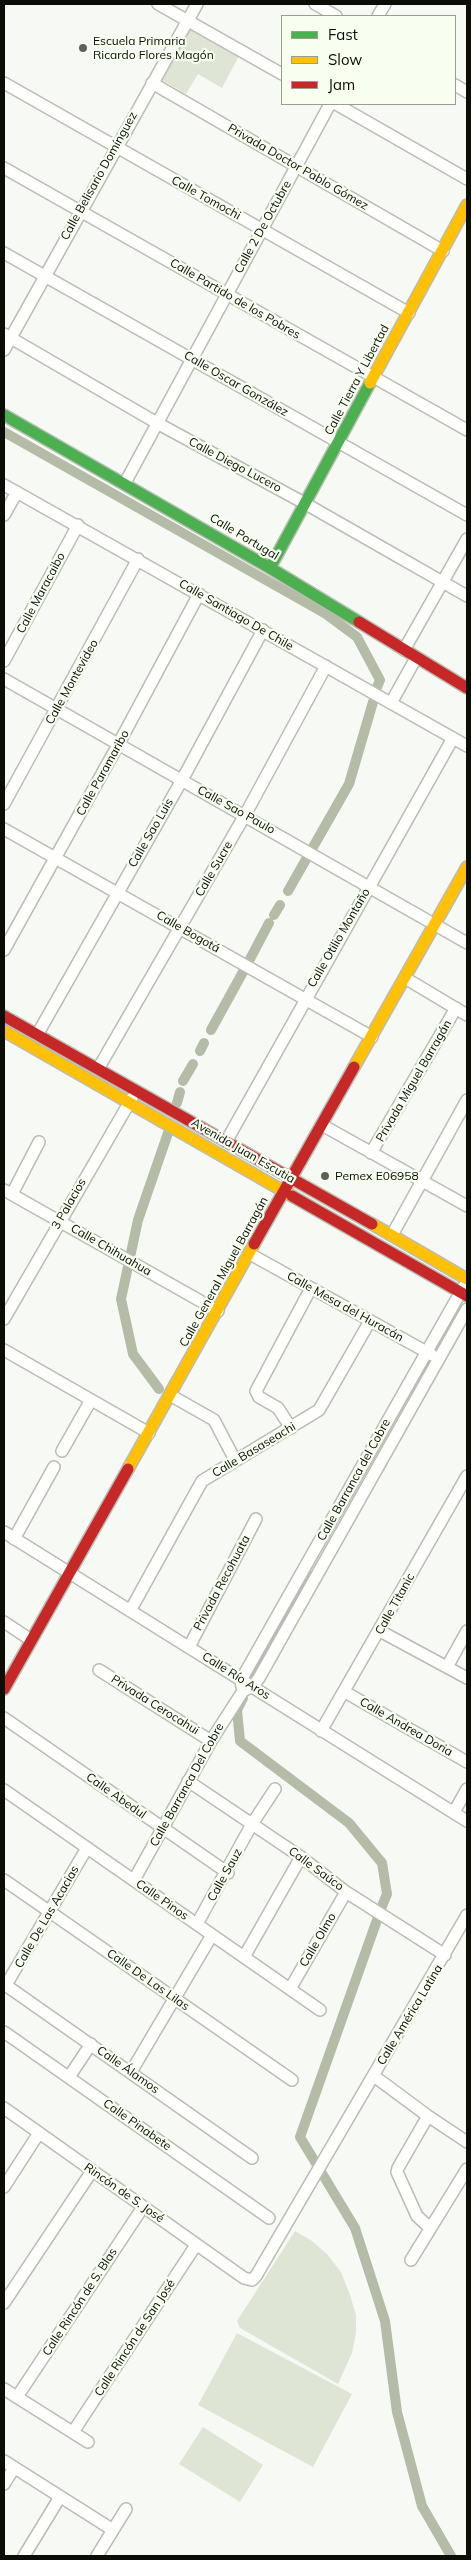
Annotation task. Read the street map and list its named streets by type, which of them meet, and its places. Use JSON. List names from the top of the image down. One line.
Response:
{"streets":{"main road":["Calle Tierra Y Libertad","Calle Portugal","Avenida Juan Escutia","Calle General Miguel Barragán"],"street":["Privada Doctor Pablo Gómez","Calle Belisario Domínguez","Calle Tomochi","Calle 2 De Octubre","Calle Partido de los Pobres","Calle Oscar González","Calle Diego Lucero","Calle Maracaibo","Calle Santiago De Chile","Calle Montevideo","Calle Paramaribo","Calle Sao Paulo","Calle Sao Luis","Calle Sucre","Calle Bogotá","Calle Otilio Montaño","Privada Miguel Barragán","3 Palacios","Calle Chihuahua","Calle Mesa del Huracán","Calle Basaseachi","Calle Barranca del Cobre","Privada Recohuata","Calle Titanic","Calle Río Aros","Privada Cerocahui","Calle Andrea Doria","Calle Barranca Del Cobre","Calle Abedul","Calle Saúco","Calle Sauz","Calle Pinos","Calle De Las Acacias","Calle Olmo","Calle De Las Lilas","Calle América Latina","Calle Álamos","Calle Pinabete","Rincón de S. José","Calle Rincón de S. Blas","Calle Rincón de San José"]},"crossings":[["Privada Doctor Pablo Gómez","Calle Belisario Domínguez"],["Privada Doctor Pablo Gómez","Calle 2 De Octubre"],["Privada Doctor Pablo Gómez","Calle Tierra Y Libertad"],["Calle Belisario Domínguez","Calle Tomochi"],["Calle Belisario Domínguez","Calle Partido de los Pobres"],["Calle Belisario Domínguez","Calle Oscar González"],["Calle Belisario Domínguez","Calle Diego Lucero"],["Calle Tomochi","Calle 2 De Octubre"],["Calle Tomochi","Calle Tierra Y Libertad"],["Calle 2 De Octubre","Calle Partido de los Pobres"],["Calle 2 De Octubre","Calle Oscar González"],["Calle 2 De Octubre","Calle Diego Lucero"],["Calle 2 De Octubre","Calle Portugal"],["Calle Partido de los Pobres","Calle Tierra Y Libertad"],["Calle Tierra Y Libertad","Calle Oscar González"],["Calle Tierra Y Libertad","Calle Diego Lucero"],["Calle Tierra Y Libertad","Calle Portugal"],["Calle Maracaibo","Calle Santiago De Chile"],["Calle Santiago De Chile","Calle Montevideo"],["Calle Santiago De Chile","Calle Paramaribo"],["Calle Santiago De Chile","Calle Sao Luis"],["Calle Santiago De Chile","Calle Sucre"],["Calle Santiago De Chile","Calle Otilio Montaño"],["Calle Montevideo","Calle Sao Paulo"],["Calle Paramaribo","Calle Sao Paulo"],["Calle Paramaribo","Calle Bogotá"],["Calle Sao Paulo","Calle Sao Luis"],["Calle Sao Paulo","Calle Sucre"],["Calle Sao Paulo","Calle Otilio Montaño"],["Calle Sao Paulo","Calle General Miguel Barragán"],["Calle Sao Luis","Calle Bogotá"],["Calle Sao Luis","Avenida Juan Escutia"],["Calle Sucre","Calle Bogotá"],["Calle Sucre","Avenida Juan Escutia"],["Calle Bogotá","Calle Otilio Montaño"],["Calle Bogotá","Calle General Miguel Barragán"],["Calle Otilio Montaño","Avenida Juan Escutia"],["Avenida Juan Escutia","3 Palacios"],["Avenida Juan Escutia","Calle General Miguel Barragán"],["Avenida Juan Escutia","Calle Barranca del Cobre"],["3 Palacios","Calle Chihuahua"],["Calle Chihuahua","Calle General Miguel Barragán"],["Calle General Miguel Barragán","Calle Mesa del Huracán"],["Calle General Miguel Barragán","Calle Río Aros"],["Calle Mesa del Huracán","Calle Basaseachi"],["Calle Mesa del Huracán","Calle Barranca del Cobre"],["Calle Basaseachi","Calle Río Aros"],["Calle Barranca del Cobre","Calle Río Aros"],["Calle Barranca del Cobre","Calle Barranca Del Cobre"],["Privada Recohuata","Calle Río Aros"],["Calle Titanic","Calle Río Aros"],["Calle Titanic","Calle Andrea Doria"],["Calle Río Aros","Calle Barranca Del Cobre"],["Privada Cerocahui","Calle Barranca Del Cobre"],["Calle Barranca Del Cobre","Calle Abedul"],["Calle Barranca Del Cobre","Calle Saúco"],["Calle Barranca Del Cobre","Calle Pinos"],["Calle Abedul","Calle Sauz"],["Calle Saúco","Calle Sauz"],["Calle Saúco","Calle Olmo"],["Calle Saúco","Calle América Latina"],["Calle Sauz","Calle Pinos"],["Calle Pinos","Calle De Las Acacias"],["Calle Pinos","Calle Olmo"],["Calle De Las Acacias","Calle De Las Lilas"],["Calle De Las Acacias","Calle Álamos"],["Calle América Latina","Rincón de S. José"],["Rincón de S. José","Calle Rincón de S. Blas"],["Rincón de S. José","Calle Rincón de San José"]],"places":["Escuela Primaria Ricardo Flores Magón","Pemex E06958"],"legend":["Fast","Slow","Jam"]}
